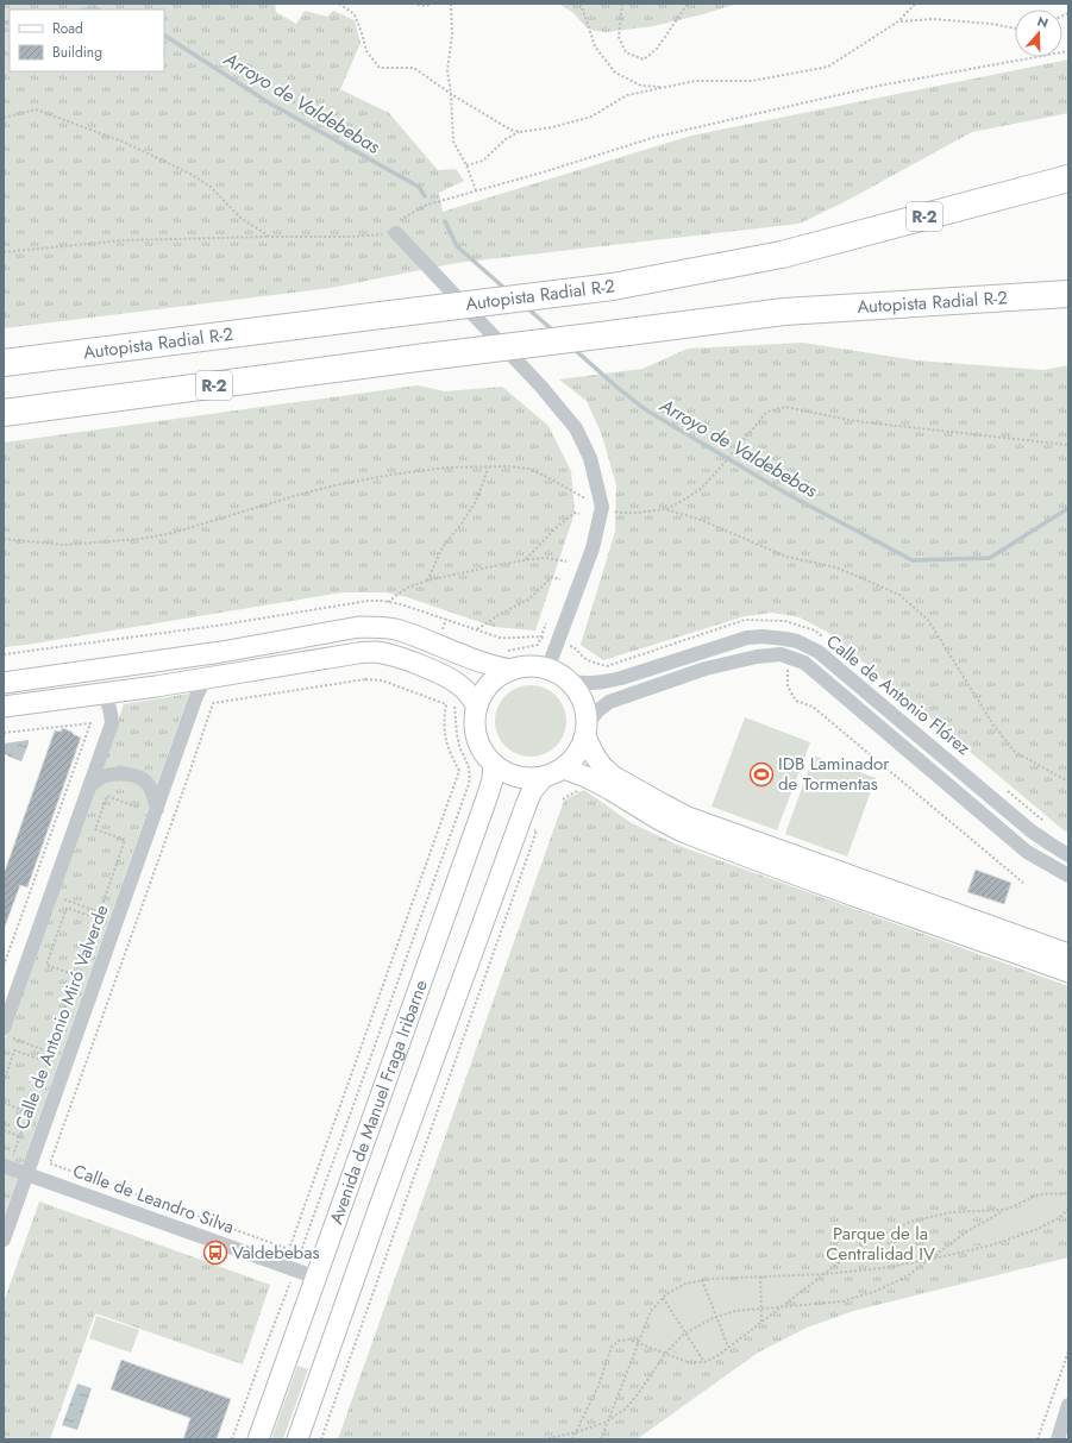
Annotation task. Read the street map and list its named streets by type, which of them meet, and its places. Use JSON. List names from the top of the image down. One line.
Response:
{"streets":{"highway":["R-2","Autopista Radial R-2"],"street":["Calle de Antonio Flórez","Calle de Antonio Miró Valverde","Avenida de Manuel Fraga Iribarne","Calle de Leandro Silva"]},"crossings":[["Calle de Antonio Flórez","Avenida de Manuel Fraga Iribarne"],["Calle de Antonio Miró Valverde","Calle de Leandro Silva"],["Avenida de Manuel Fraga Iribarne","Calle de Leandro Silva"]],"water":["Arroyo de Valdebebas"],"parks":["Parque de la Centralidad IV"],"places":{"sports":["IDB Laminador de Tormentas"],"bus stop":["Valdebebas"]},"legend":["Road","Building"],"north":"top"}
